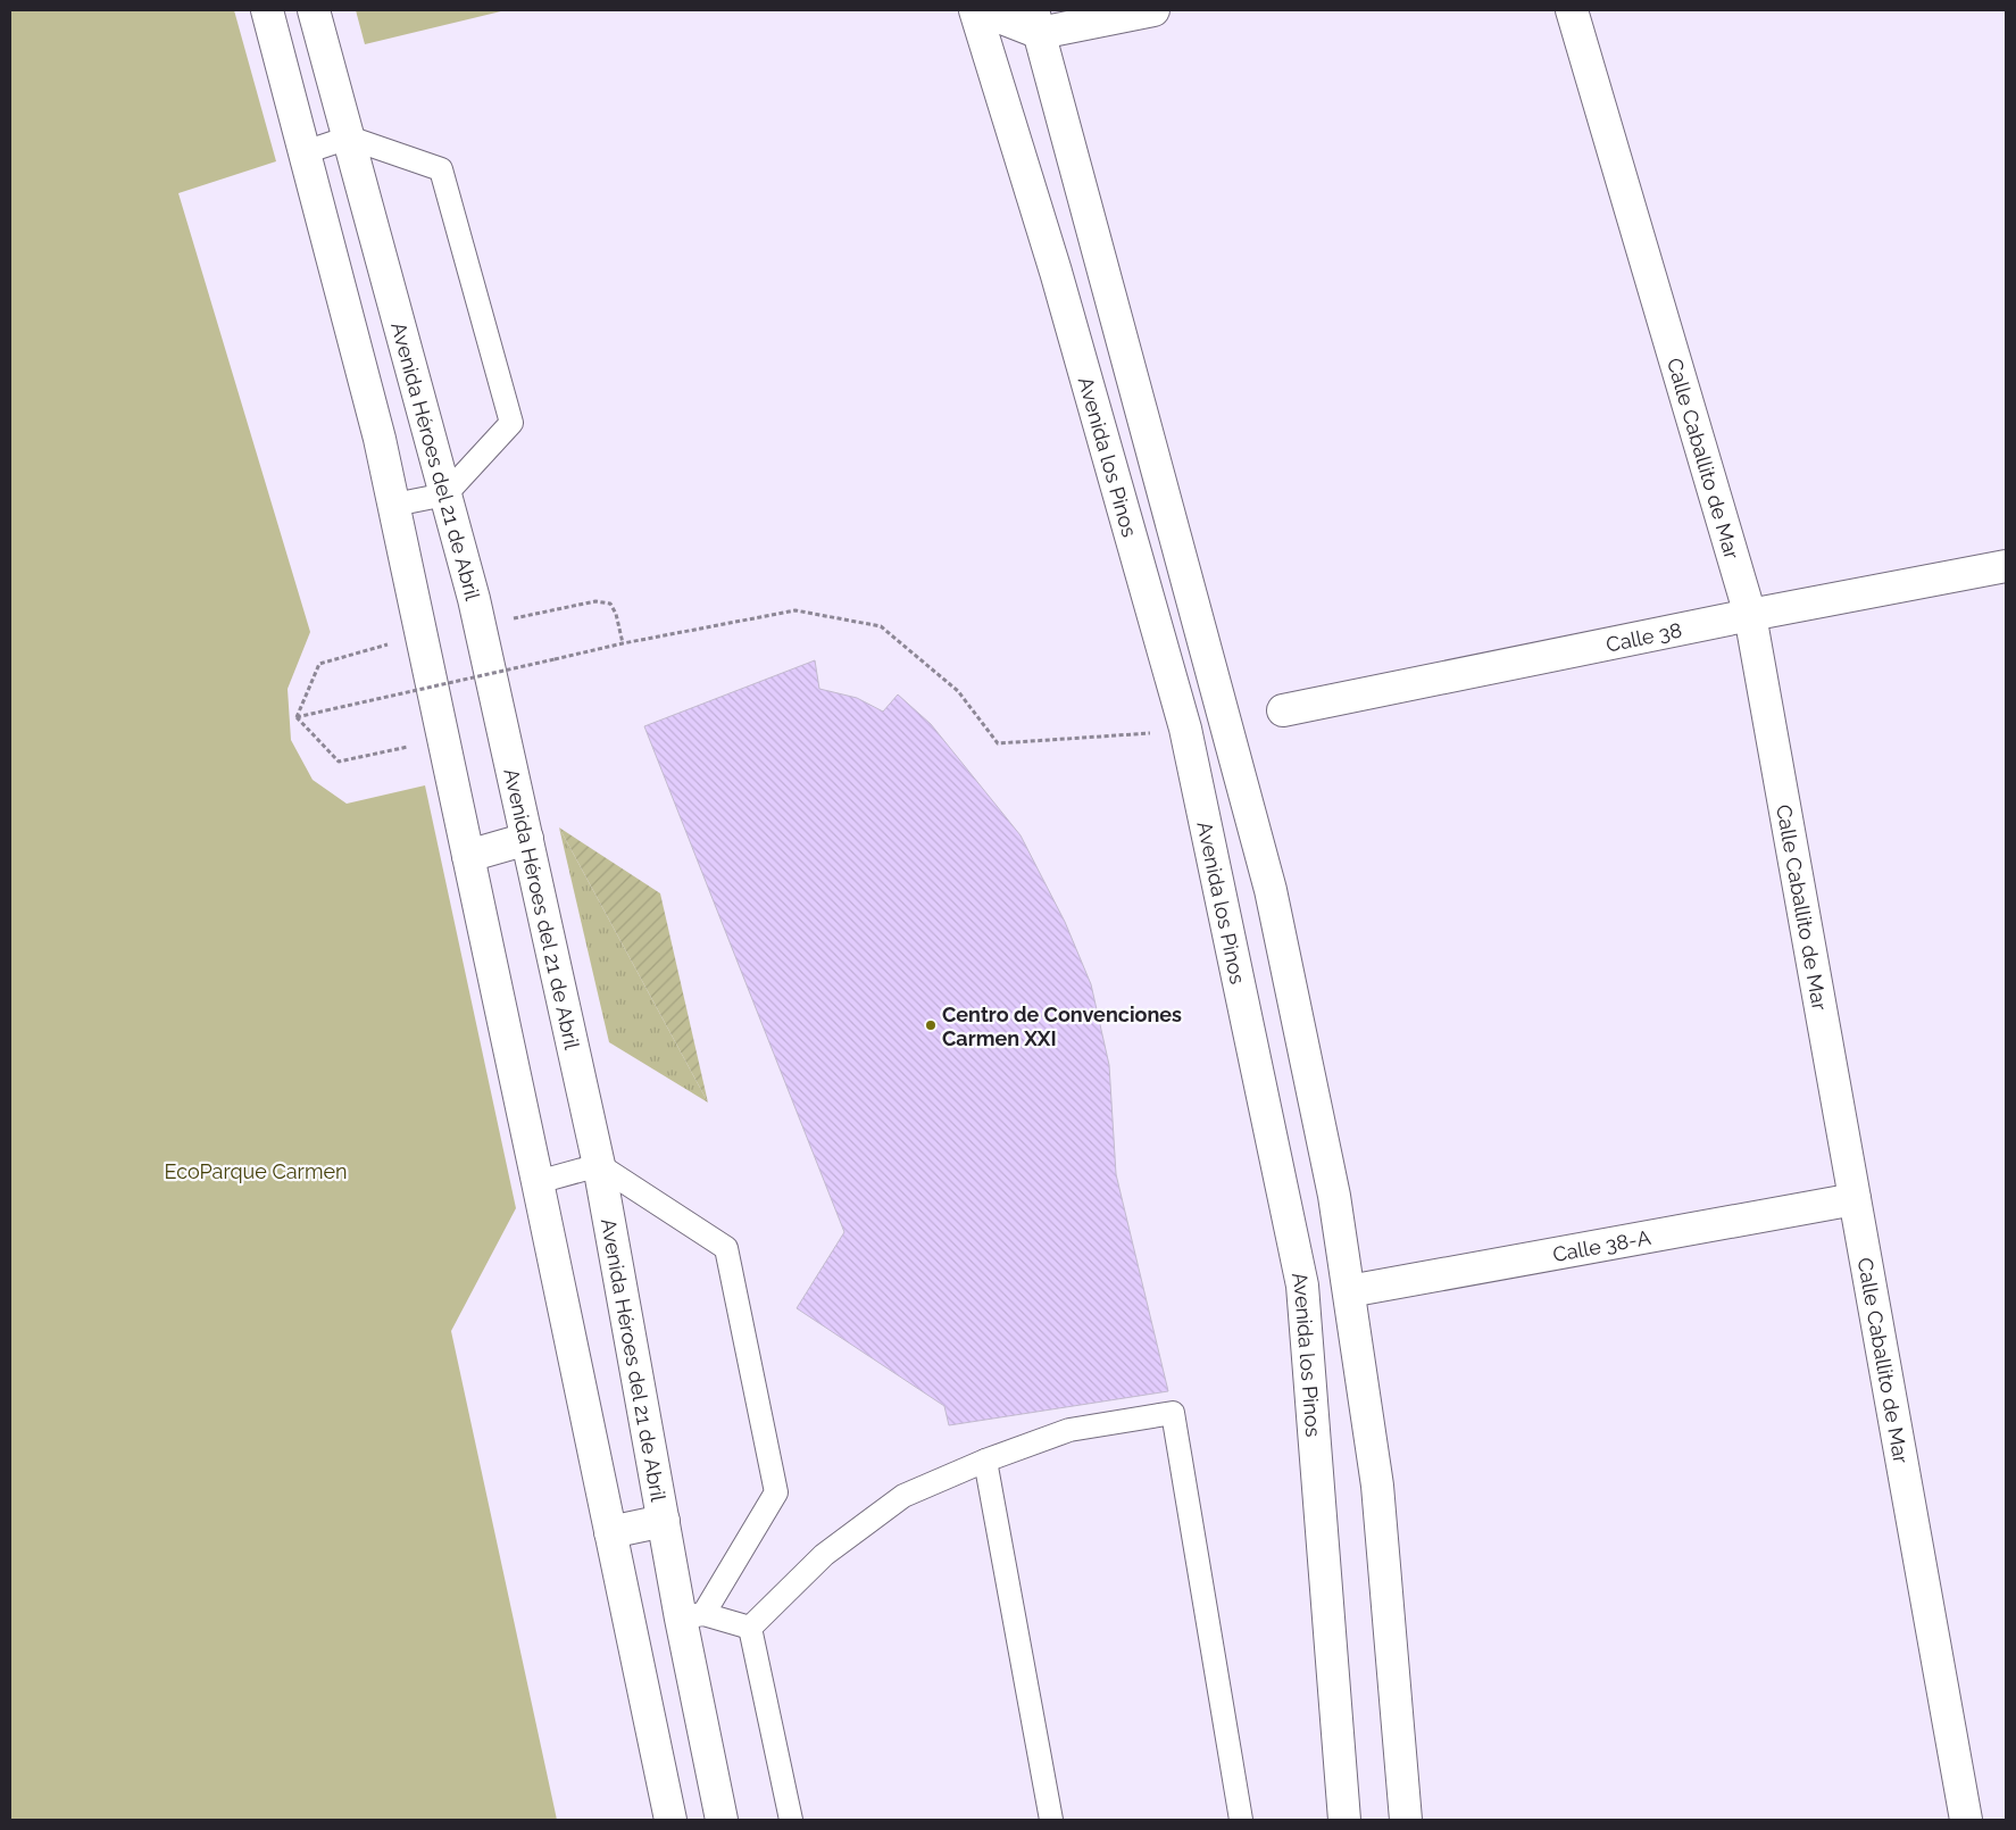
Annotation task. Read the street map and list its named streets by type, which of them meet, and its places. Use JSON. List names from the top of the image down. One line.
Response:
{"streets":{"street":["Avenida los Pinos","Calle Caballito de Mar","Avenida Héroes del 21 de Abril","Calle 38","Calle 38-A"]},"crossings":[["Calle Caballito de Mar","Calle 38"],["Calle Caballito de Mar","Calle 38-A"]],"parks":["EcoParque Carmen"],"places":["Centro de Convenciones Carmen XXI"]}
